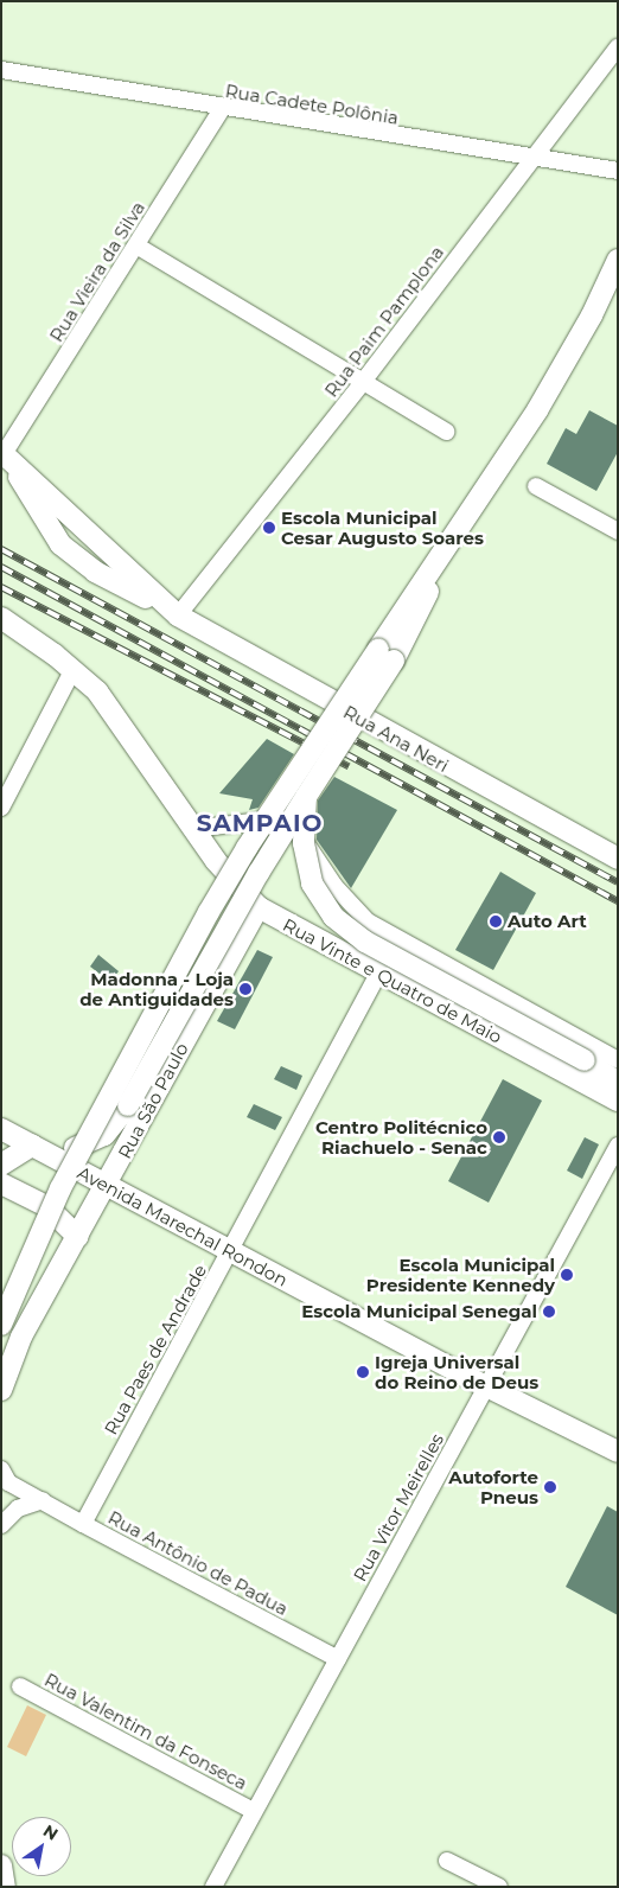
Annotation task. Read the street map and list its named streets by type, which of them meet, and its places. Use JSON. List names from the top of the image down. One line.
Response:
{"streets":{"main road":["Rua Ana Neri","Rua Vinte e Quatro de Maio","Rua São Paulo","Avenida Marechal Rondon"],"street":["Rua Cadete Polônia","Rua Vieira da Silva","Rua Paim Pamplona","Rua Paes de Andrade","Rua Vitor Meirelles","Rua Antônio de Padua","Rua Valentim da Fonseca"]},"crossings":[["Rua Cadete Polônia","Rua Vieira da Silva"],["Rua Cadete Polônia","Rua Paim Pamplona"],["Rua Vieira da Silva","Rua Ana Neri"],["Rua Paim Pamplona","Rua Ana Neri"],["Rua Vinte e Quatro de Maio","Rua São Paulo"],["Rua Vinte e Quatro de Maio","Rua Paes de Andrade"],["Rua São Paulo","Avenida Marechal Rondon"],["Avenida Marechal Rondon","Rua Paes de Andrade"],["Avenida Marechal Rondon","Rua Vitor Meirelles"],["Rua Paes de Andrade","Rua Antônio de Padua"],["Rua Vitor Meirelles","Rua Antônio de Padua"],["Rua Vitor Meirelles","Rua Valentim da Fonseca"]],"districts":["SAMPAIO"],"places":["Escola Municipal Cesar Augusto Soares","Auto Art","Madonna - Loja de Antiguidades","Centro Politécnico Riachuelo - Senac","Escola Municipal Presidente Kennedy","Escola Municipal Senegal","Igreja Universal do Reino de Deus","Autoforte Pneus"],"north":"top right"}
